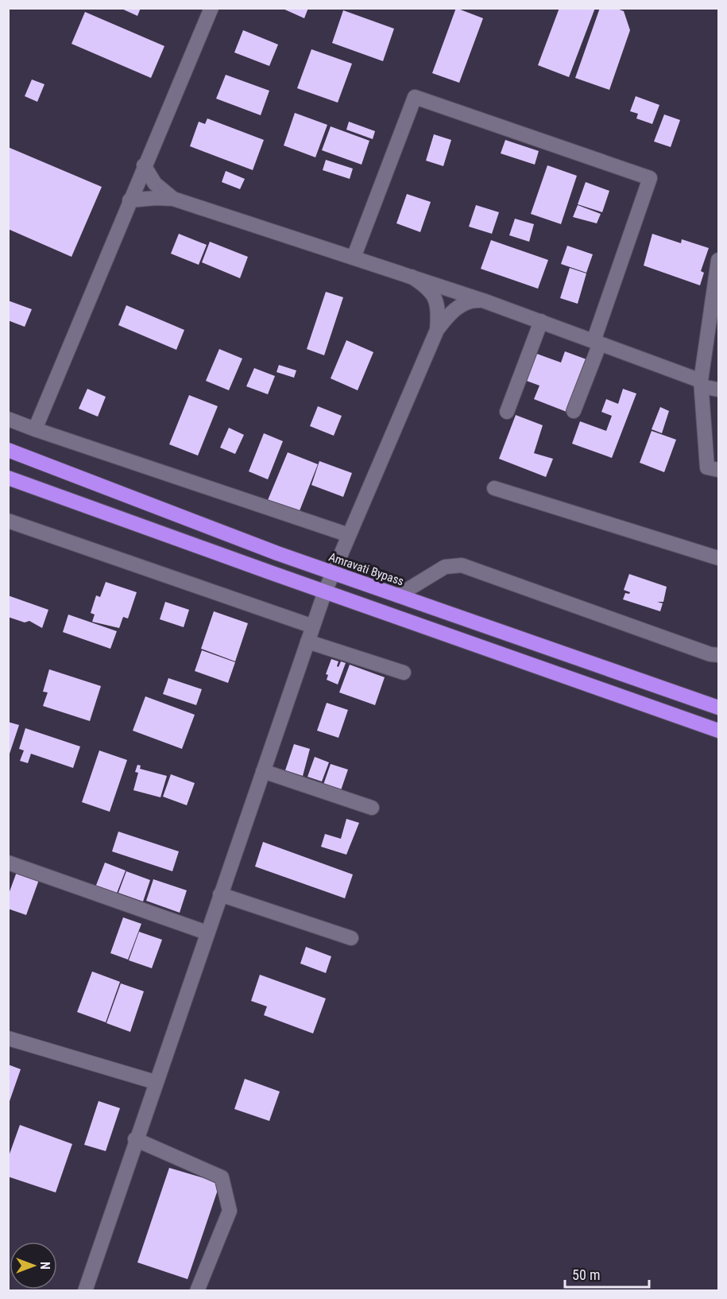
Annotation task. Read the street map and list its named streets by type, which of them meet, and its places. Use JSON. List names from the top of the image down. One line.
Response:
{"streets":{"highway":["Amravati Bypass"]},"scale_bar":"50 m","north":"right"}
